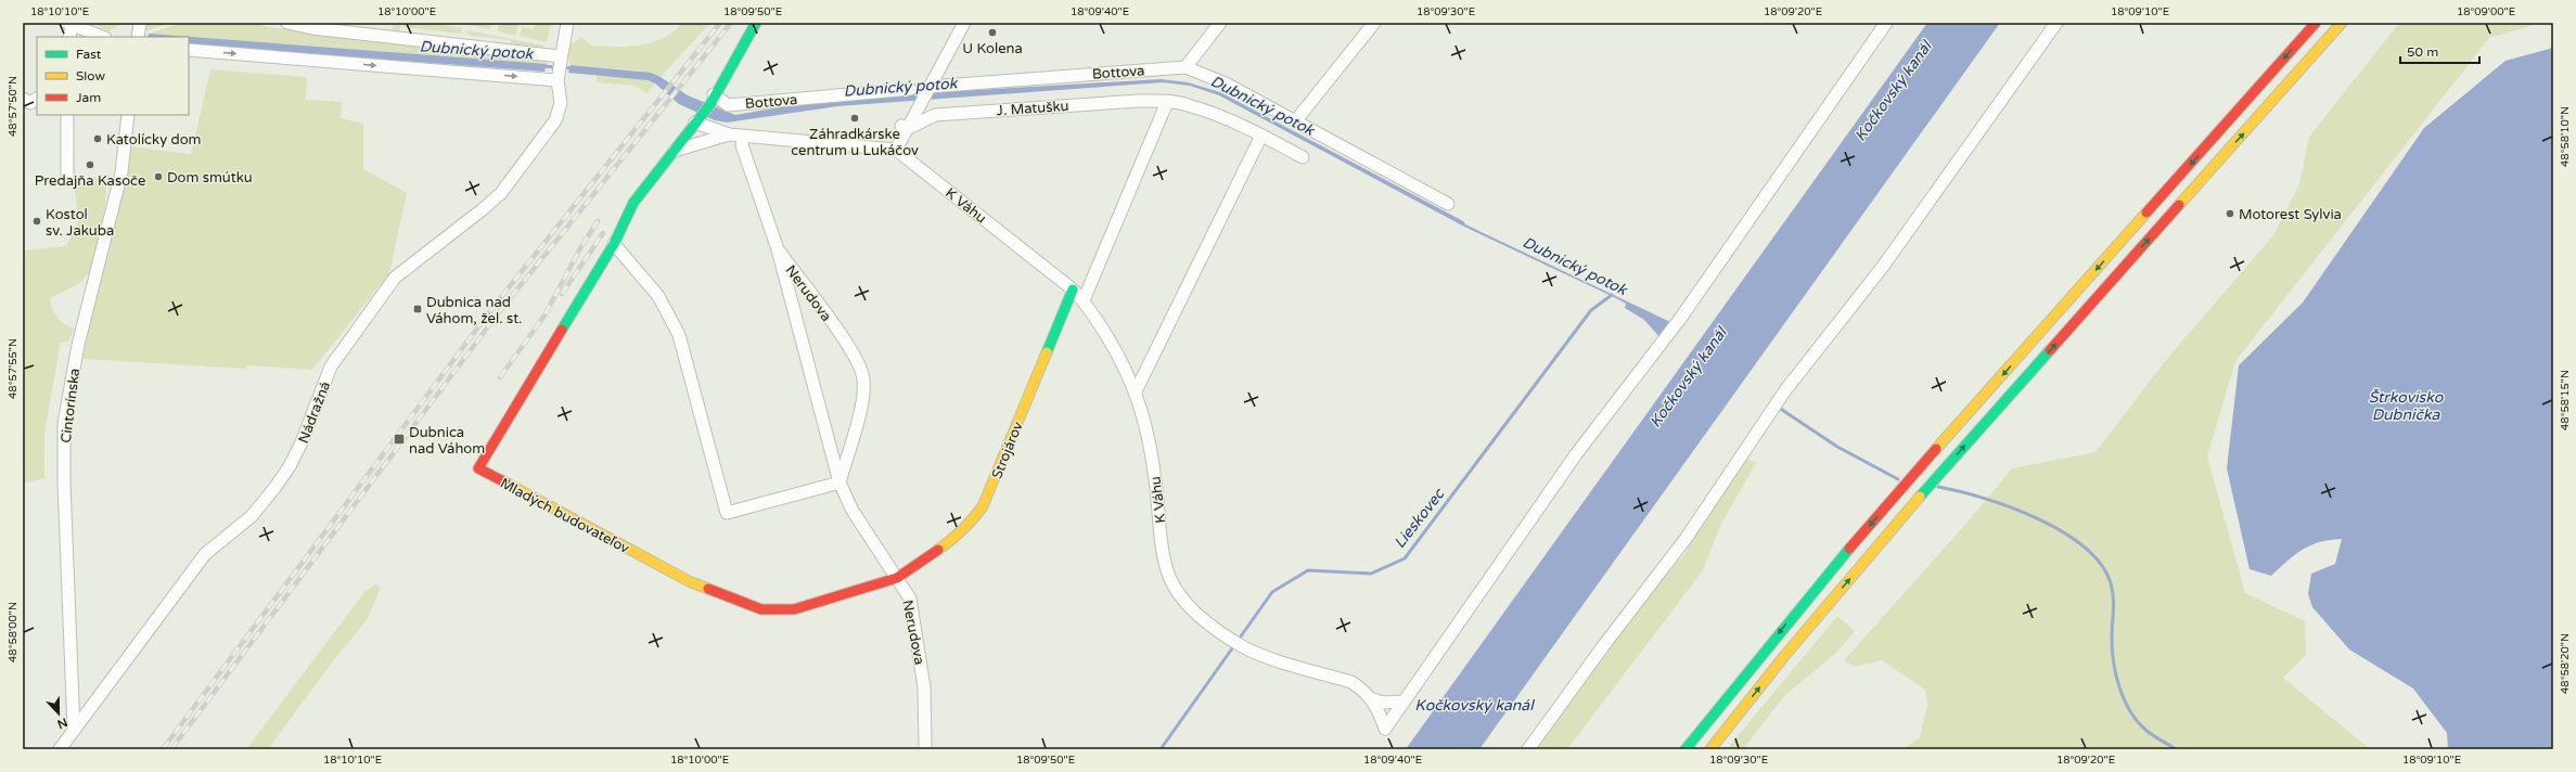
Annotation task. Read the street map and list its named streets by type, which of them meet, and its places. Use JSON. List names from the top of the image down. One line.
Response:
{"streets":{"main road":["Strojárov","Mladých budovateľov"],"street":["Bottova","J. Matušku","K Váhu","Nerudova","Cintorínska","Nádražná"]},"crossings":[["Bottova","Mladých budovateľov"],["K Váhu","Strojárov"],["Nerudova","Strojárov"],["Nerudova","Mladých budovateľov"],["Cintorínska","Nádražná"],["Strojárov","Mladých budovateľov"]],"water":["Dubnický potok","Kočkovský kanál","Štrkovisko Dubnička","Lieskovec"],"places":{"other":["U Kolena","Záhradkárske centrum u Lukáčov","Katolícky dom","Predajňa Kasoče","Dom smútku","Motorest Sylvia","Kostol sv. Jakuba"],"transit":["Dubnica nad Váhom, žel. st.","Dubnica nad Váhom"]},"legend":["Fast","Slow","Jam"],"scale_bar":"50 m","north":"bottom","coordinates":["18°10'10\"E","18°10'00\"E","18°09'50\"E","18°09'40\"E","18°09'30\"E","18°09'20\"E","18°09'10\"E","18°09'00\"E","48°57'50\"N","48°58'10\"N","48°57'55\"N","48°58'15\"N","48°58'00\"N","48°58'20\"N"]}
